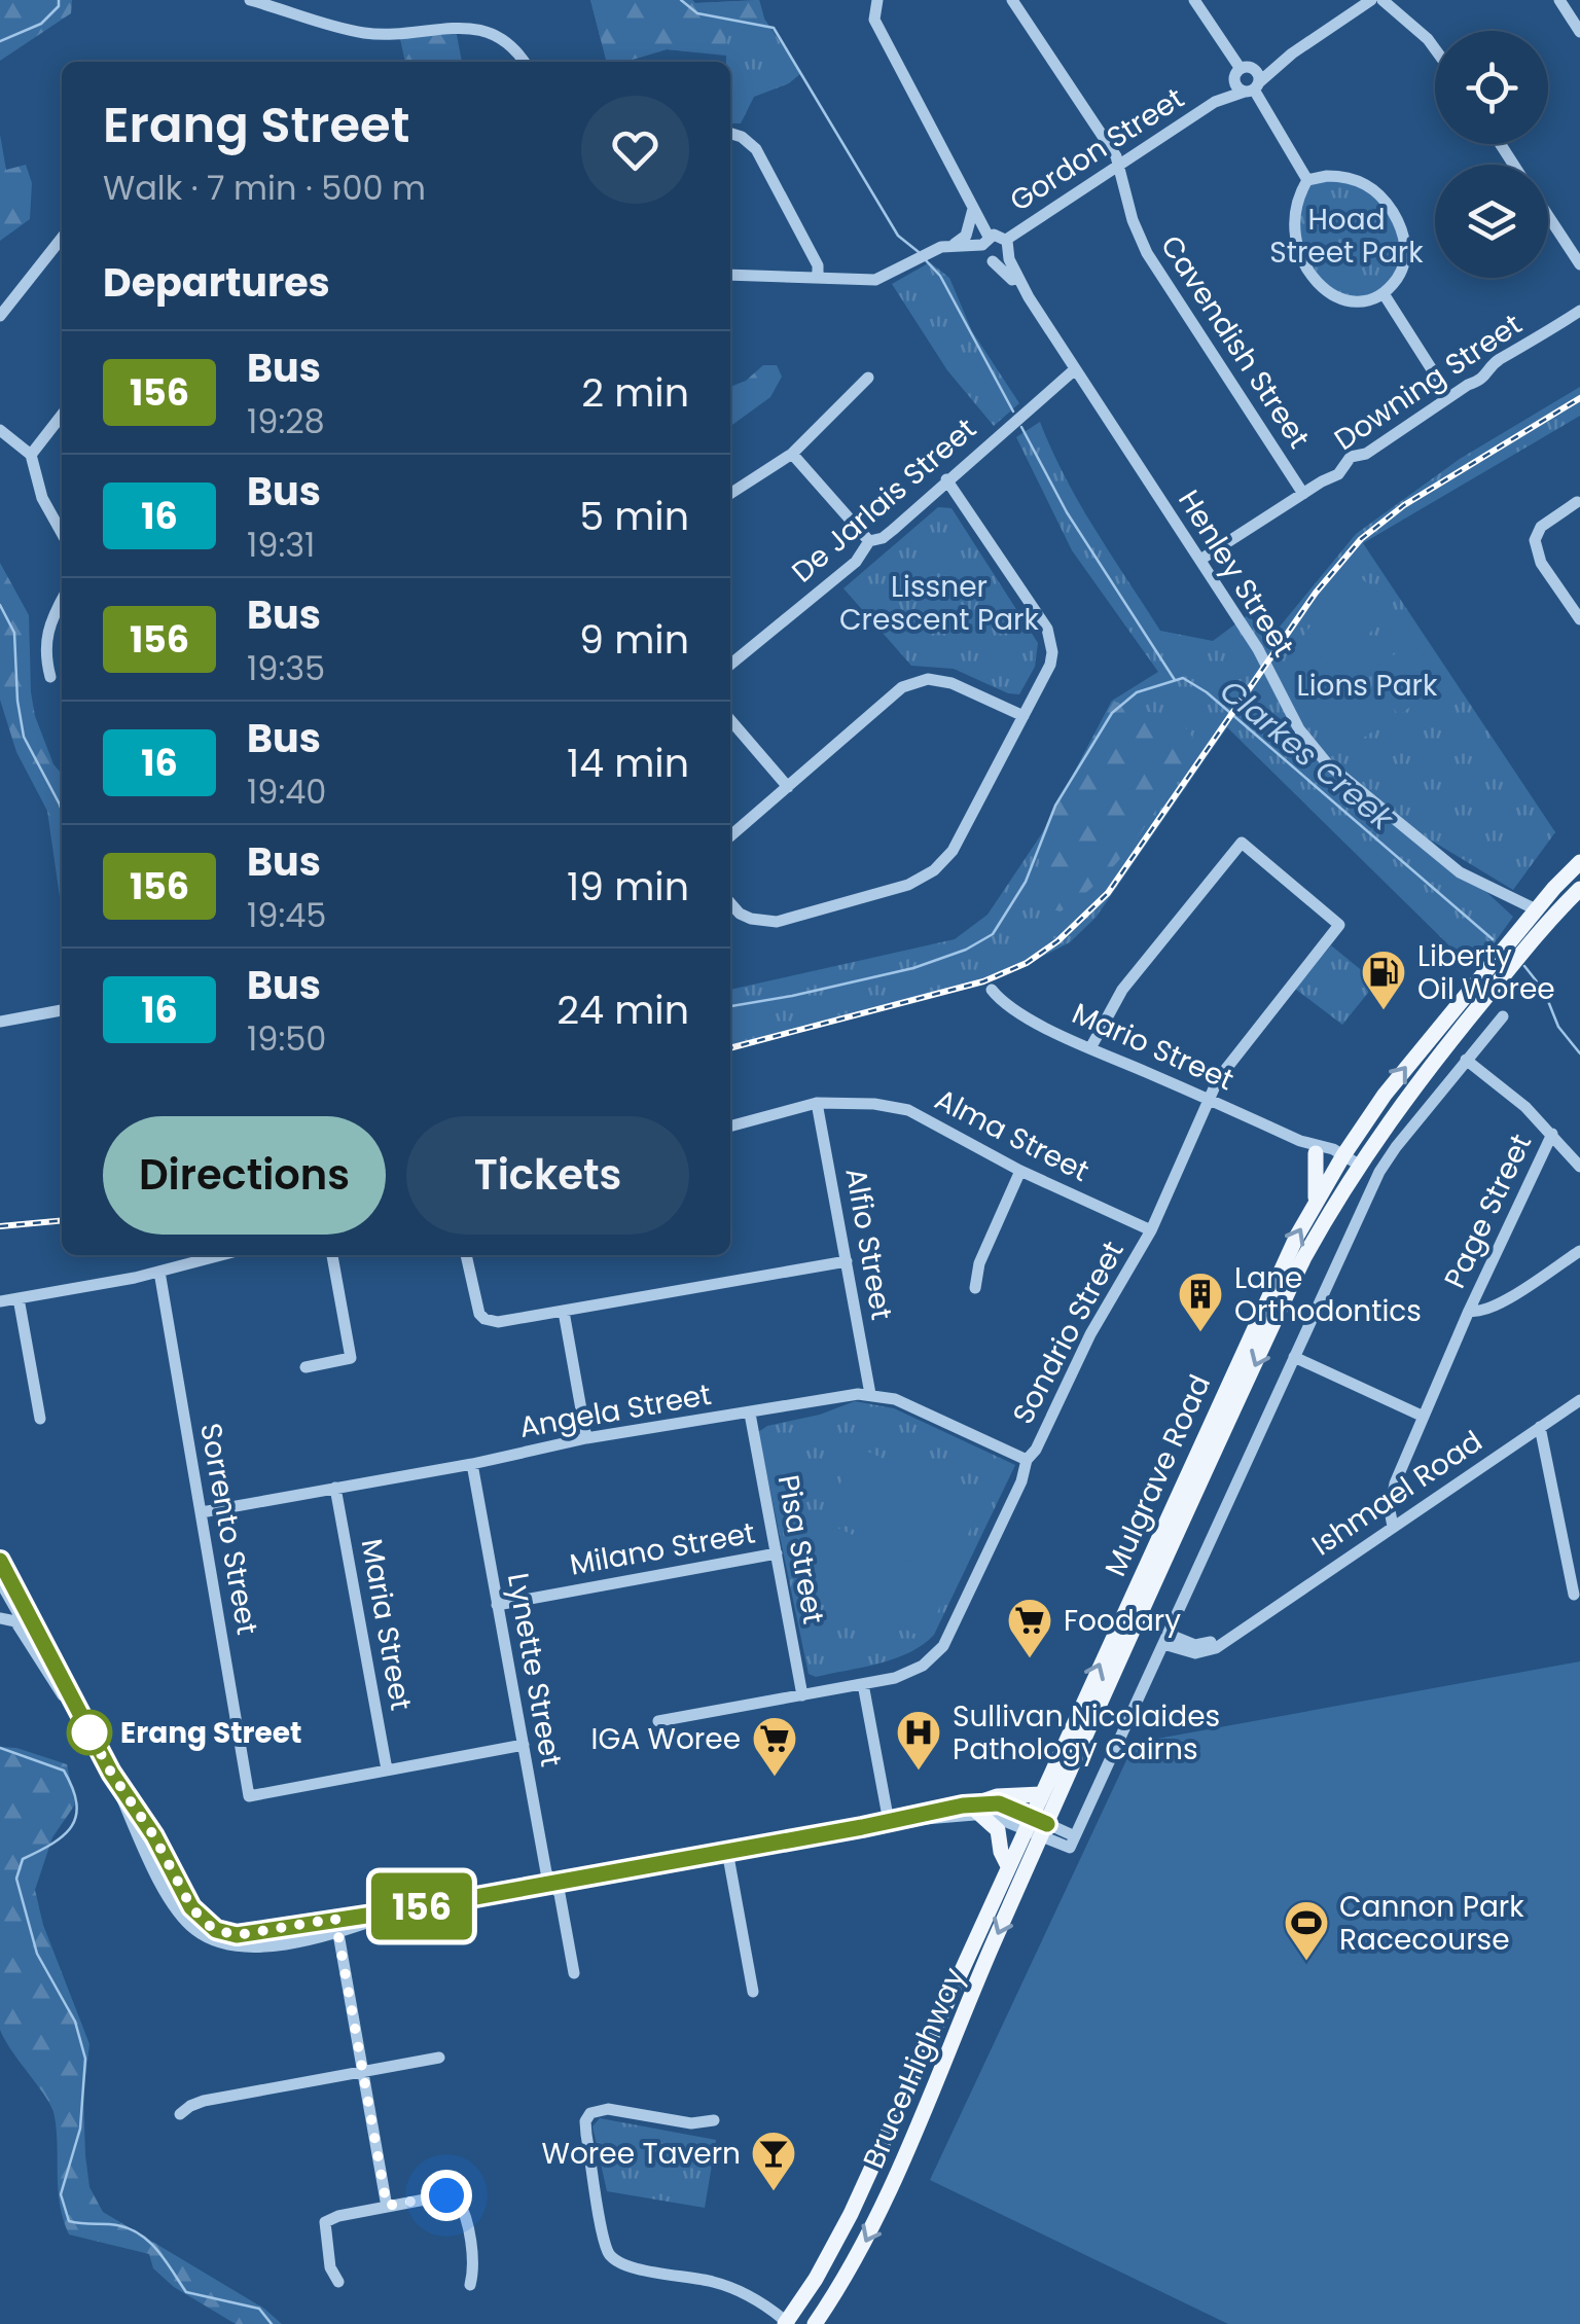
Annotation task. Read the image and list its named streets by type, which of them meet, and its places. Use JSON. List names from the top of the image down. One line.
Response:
{"streets":{"main road":["Mulgrave Road","Bruce Highway"],"street":["Gordon Street","Cavendish Street","Downing Street","De Jarlais Street","Henley Street","Mario Street","Alma Street","Page Street","Alfio Street","Sondrio Street","Angela Street","Ishmael Road","Sorrento Street","Milano Street","Pisa Street","Maria Street","Lynette Street"]},"crossings":[["Gordon Street","Cavendish Street"],["Gordon Street","Henley Street"],["Cavendish Street","Downing Street"],["Downing Street","Henley Street"],["De Jarlais Street","Henley Street"],["Henley Street","Mulgrave Road"],["Mario Street","Sondrio Street"],["Mario Street","Mulgrave Road"],["Alma Street","Alfio Street"],["Alma Street","Sondrio Street"],["Page Street","Ishmael Road"],["Alfio Street","Angela Street"],["Sondrio Street","Angela Street"],["Sondrio Street","Pisa Street"],["Angela Street","Sorrento Street"],["Angela Street","Pisa Street"],["Angela Street","Maria Street"],["Angela Street","Lynette Street"],["Mulgrave Road","Bruce Highway"],["Sorrento Street","Maria Street"],["Milano Street","Pisa Street"],["Milano Street","Lynette Street"]],"water":["Clarkes Creek"],"parks":["Hoad Street Park","Lissner Crescent Park","Lions Park"],"places":{"fuel station":["Liberty Oil Woree"],"building":["Lane Orthodontics"],"supermarket":["Foodary","IGA Woree"],"other":["Erang Street"],"hospital":["Sullivan Nicolaides Pathology Cairns"],"sports":["Cannon Park Racecourse"],"bar":["Woree Tavern"]},"lines":["bus line 156"],"page":{"on_map":"156","heading":[["Erang Street","Walk · 7 min · 500 m"],"Departures"],"list":[{"mark":"156","name":"Bus","note":"19:28","value":"2 min"},{"mark":"16","name":"Bus","note":"19:31","value":"5 min"},{"mark":"156","name":"Bus","note":"19:35","value":"9 min"},{"mark":"16","name":"Bus","note":"19:40","value":"14 min"},{"mark":"156","name":"Bus","note":"19:45","value":"19 min"},{"mark":"16","name":"Bus","note":"19:50","value":"24 min"}],"buttons":["Directions","Tickets"]}}
